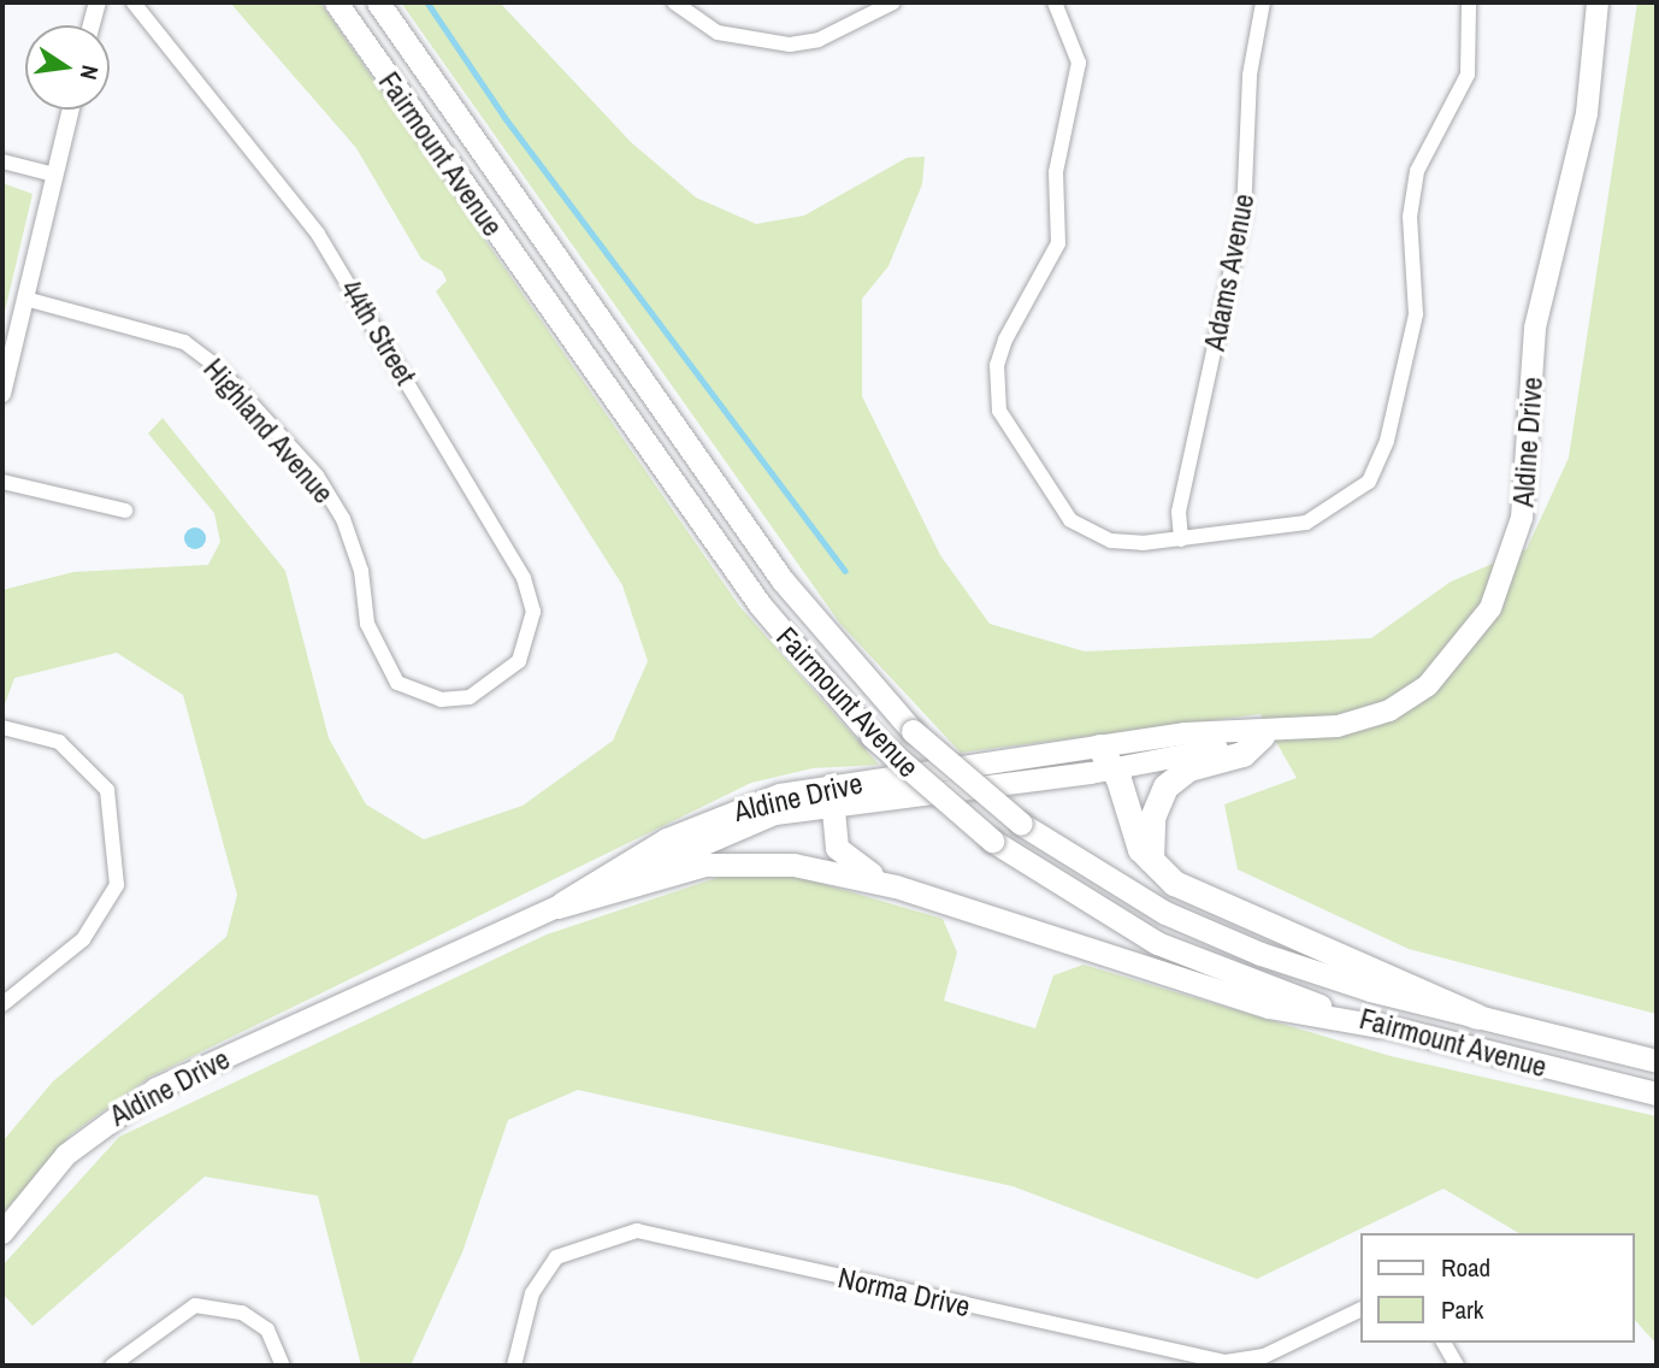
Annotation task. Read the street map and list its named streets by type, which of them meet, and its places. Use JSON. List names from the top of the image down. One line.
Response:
{"streets":{"main road":["Fairmount Avenue","Aldine Drive"],"street":["Adams Avenue","44th Street","Highland Avenue","Norma Drive"]},"crossings":[["44th Street","Highland Avenue"]],"legend":["Road","Park"],"north":"right"}
